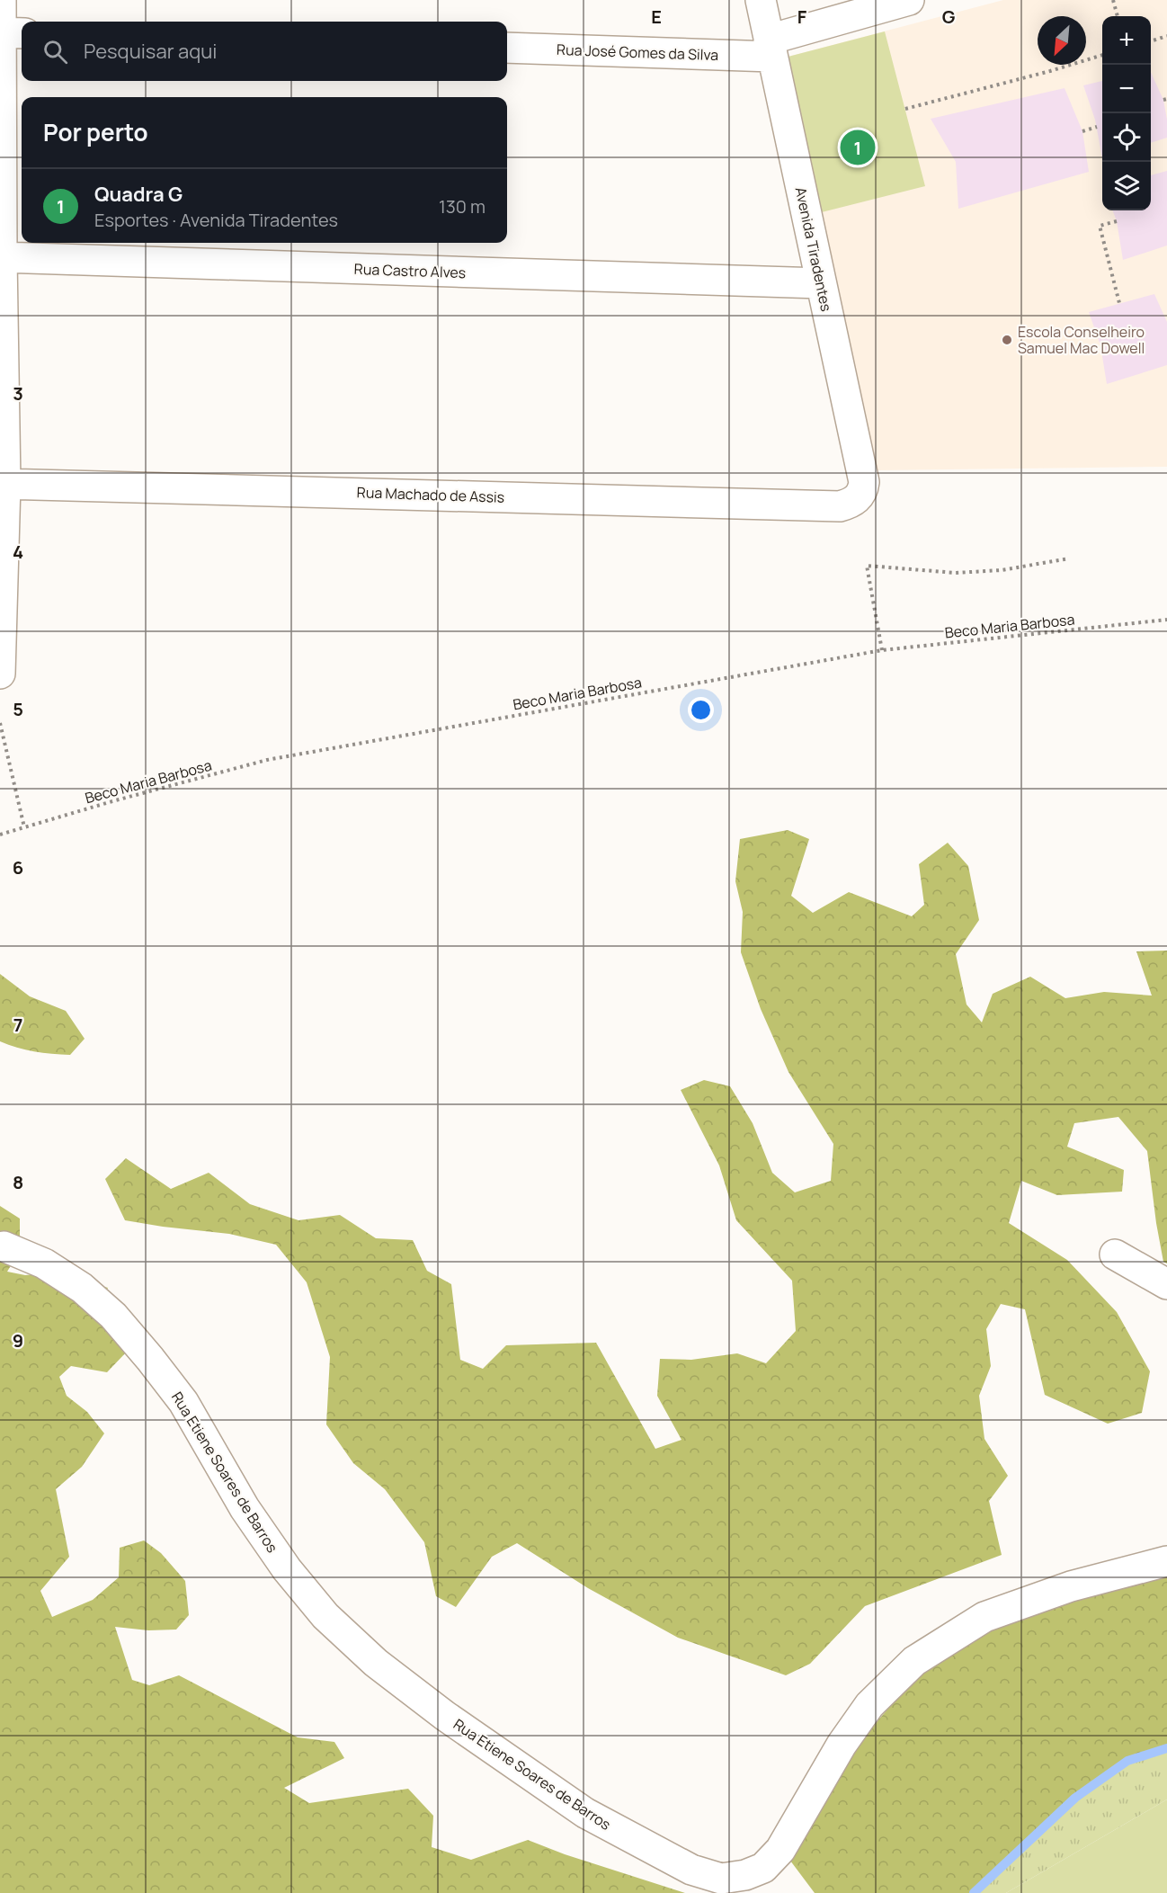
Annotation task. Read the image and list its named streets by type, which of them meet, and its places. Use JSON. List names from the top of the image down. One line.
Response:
{"streets":{"street":["Rua José Gomes da Silva","Avenida Tiradentes","Rua Castro Alves","Rua Machado de Assis","Rua Etiene Soares de Barros"],"path":["Beco Maria Barbosa"]},"crossings":[["Rua José Gomes da Silva","Avenida Tiradentes"],["Avenida Tiradentes","Rua Castro Alves"],["Avenida Tiradentes","Rua Machado de Assis"]],"places":["Escola Conselheiro Samuel Mac Dowell"],"north":"bottom left","page":{"map_buttons":["+","−"],"search":"Pesquisar aqui","heading":"Por perto","pins":"1","list":[{"mark":"1","name":"Quadra G","note":"Esportes · Avenida Tiradentes","value":"130 m"}]},"grid":{"columns":["E","F","G"],"rows":["3","4","5","6","7","8","9"]}}
